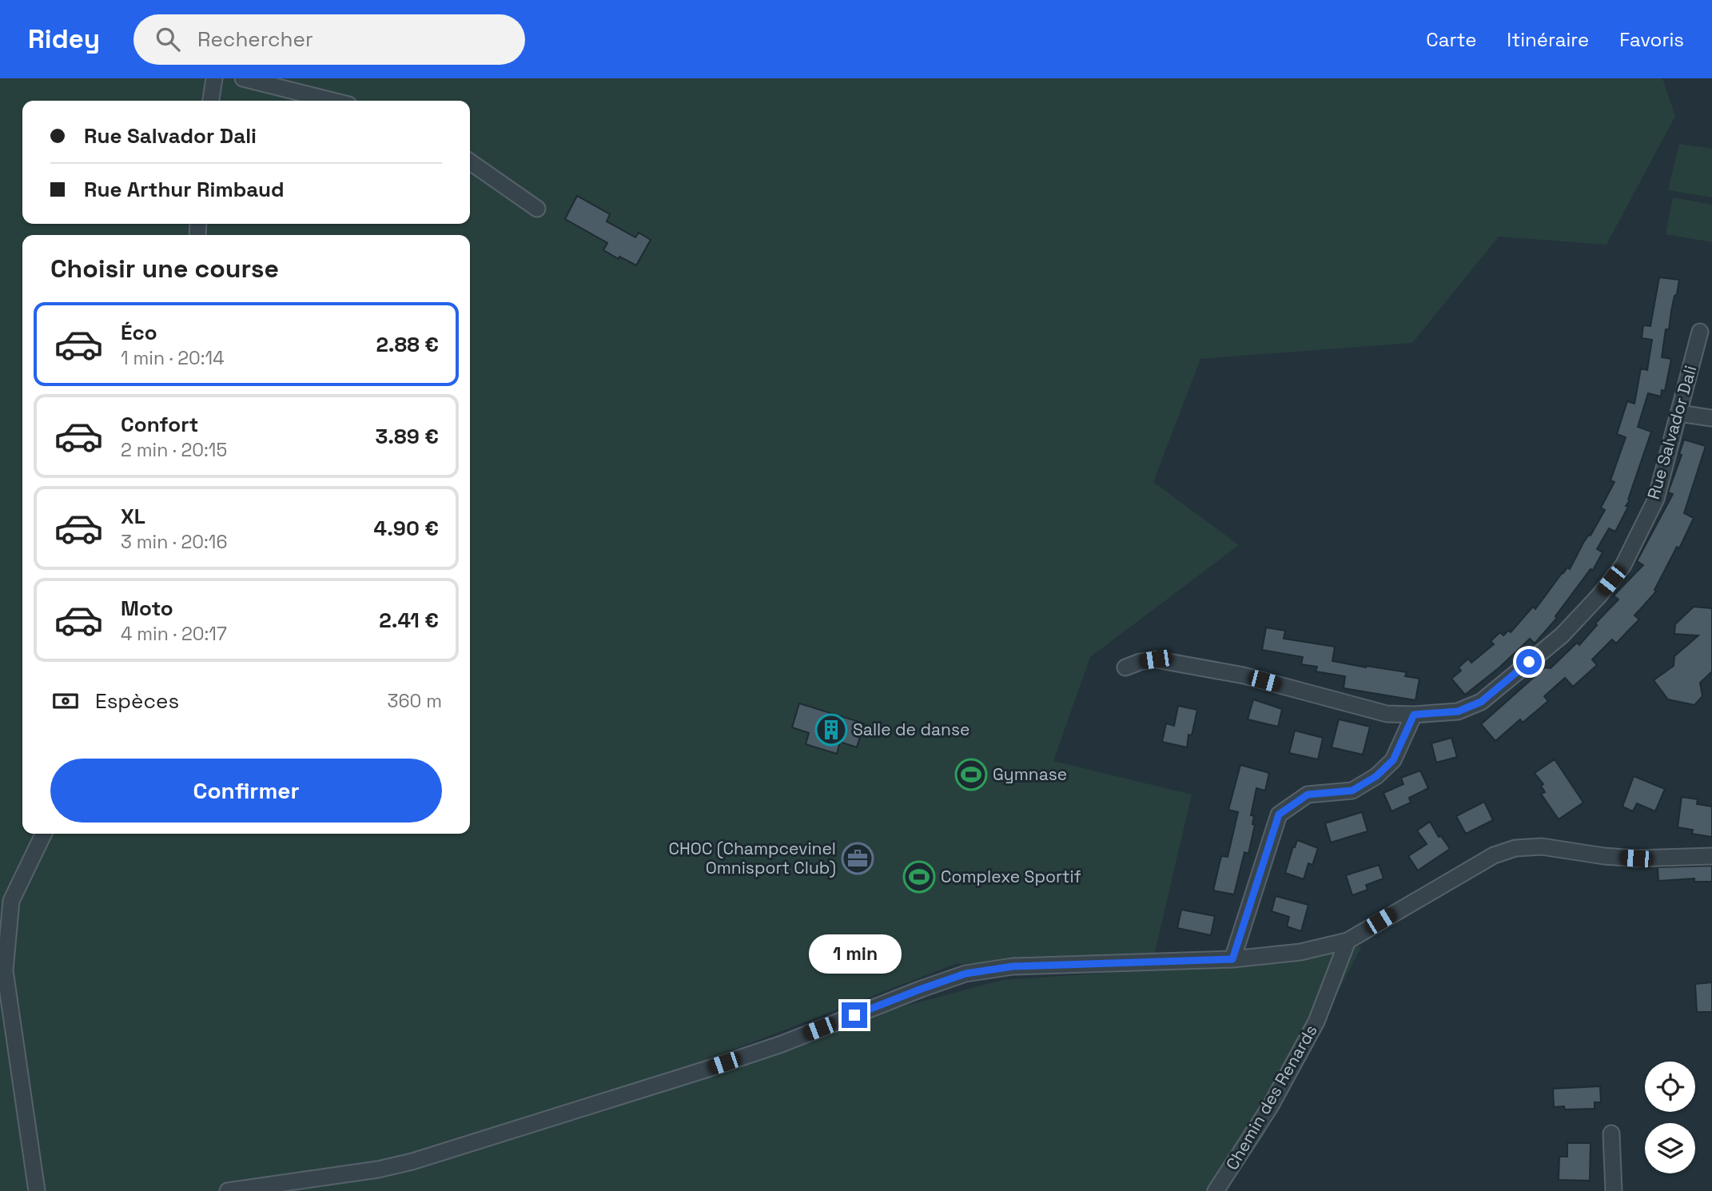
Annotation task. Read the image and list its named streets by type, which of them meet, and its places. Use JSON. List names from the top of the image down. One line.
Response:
{"streets":{"street":["Rue Salvador Dali","Chemin des Renards"]},"places":{"building":["Salle de danse"],"sports":["Gymnase","Complexe Sportif"],"office":["CHOC (Champcevinel Omnisport Club)"]},"page":{"header":"Ridey","search":"Rechercher","nav":["Carte","Itinéraire","Favoris"],"banner":["Rue Salvador Dali","Rue Arthur Rimbaud"],"heading":"Choisir une course","list":[{"name":"Éco","note":"1 min · 20:14","value":"2.88 €"},{"name":"Confort","note":"2 min · 20:15","value":"3.89 €"},{"name":"XL","note":"3 min · 20:16","value":"4.90 €"},{"name":"Moto","note":"4 min · 20:17","value":"2.41 €"}],"pay":["Espèces","360 m"],"buttons":"Confirmer","bubble":"1 min"}}
